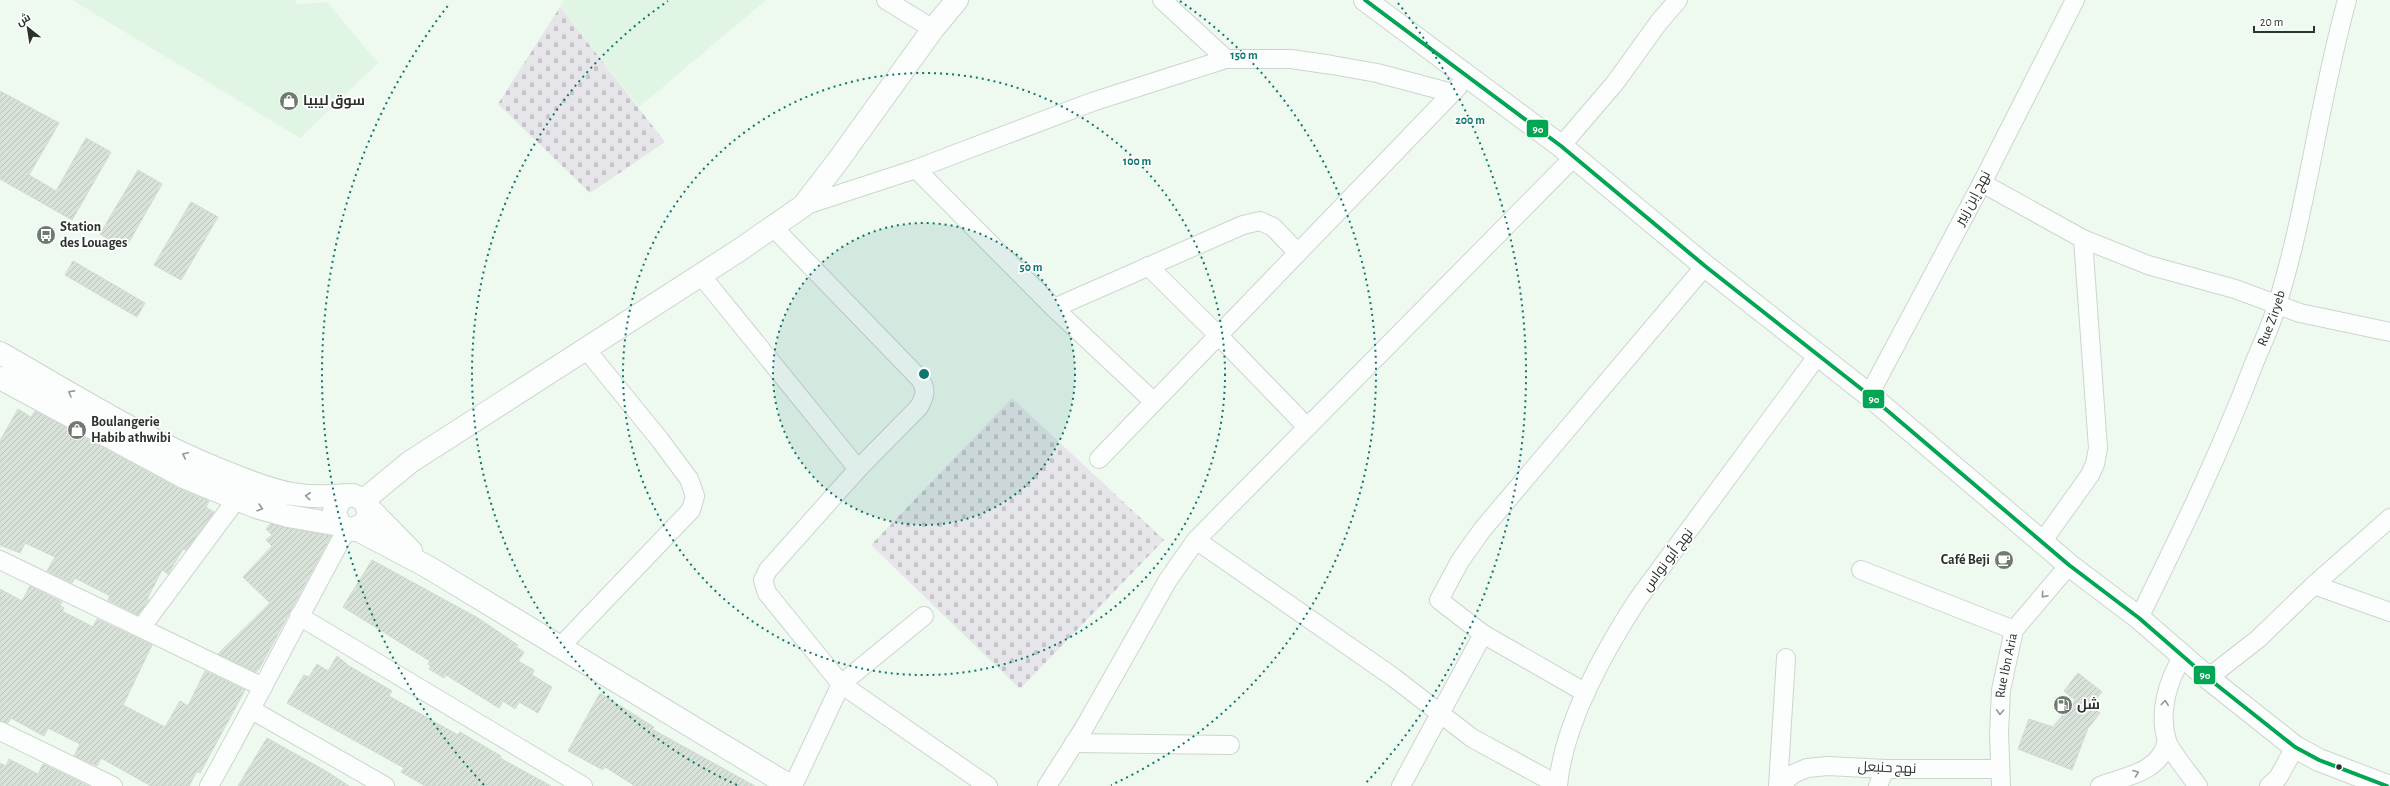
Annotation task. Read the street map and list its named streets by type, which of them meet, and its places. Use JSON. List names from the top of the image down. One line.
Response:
{"streets":{"street":["نهج إبن زبير","Rue Ziryeb","نهج أبو نواس","Rue Ibn Aria","نهج حنبعل"]},"crossings":[["Rue Ibn Aria","نهج حنبعل"]],"one_way":["Rue Ibn Aria"],"places":{"shop":["سوق ليبيا","Boulangerie Habib athwibi"],"bus stop":["Station des Louages"],"cafe":["Café Beji"],"fuel station":["شل"]},"lines":["transit line 90"],"scale_bar":"20 m","north":"top left","rings":["150 m","200 m","100 m","50 m"]}
